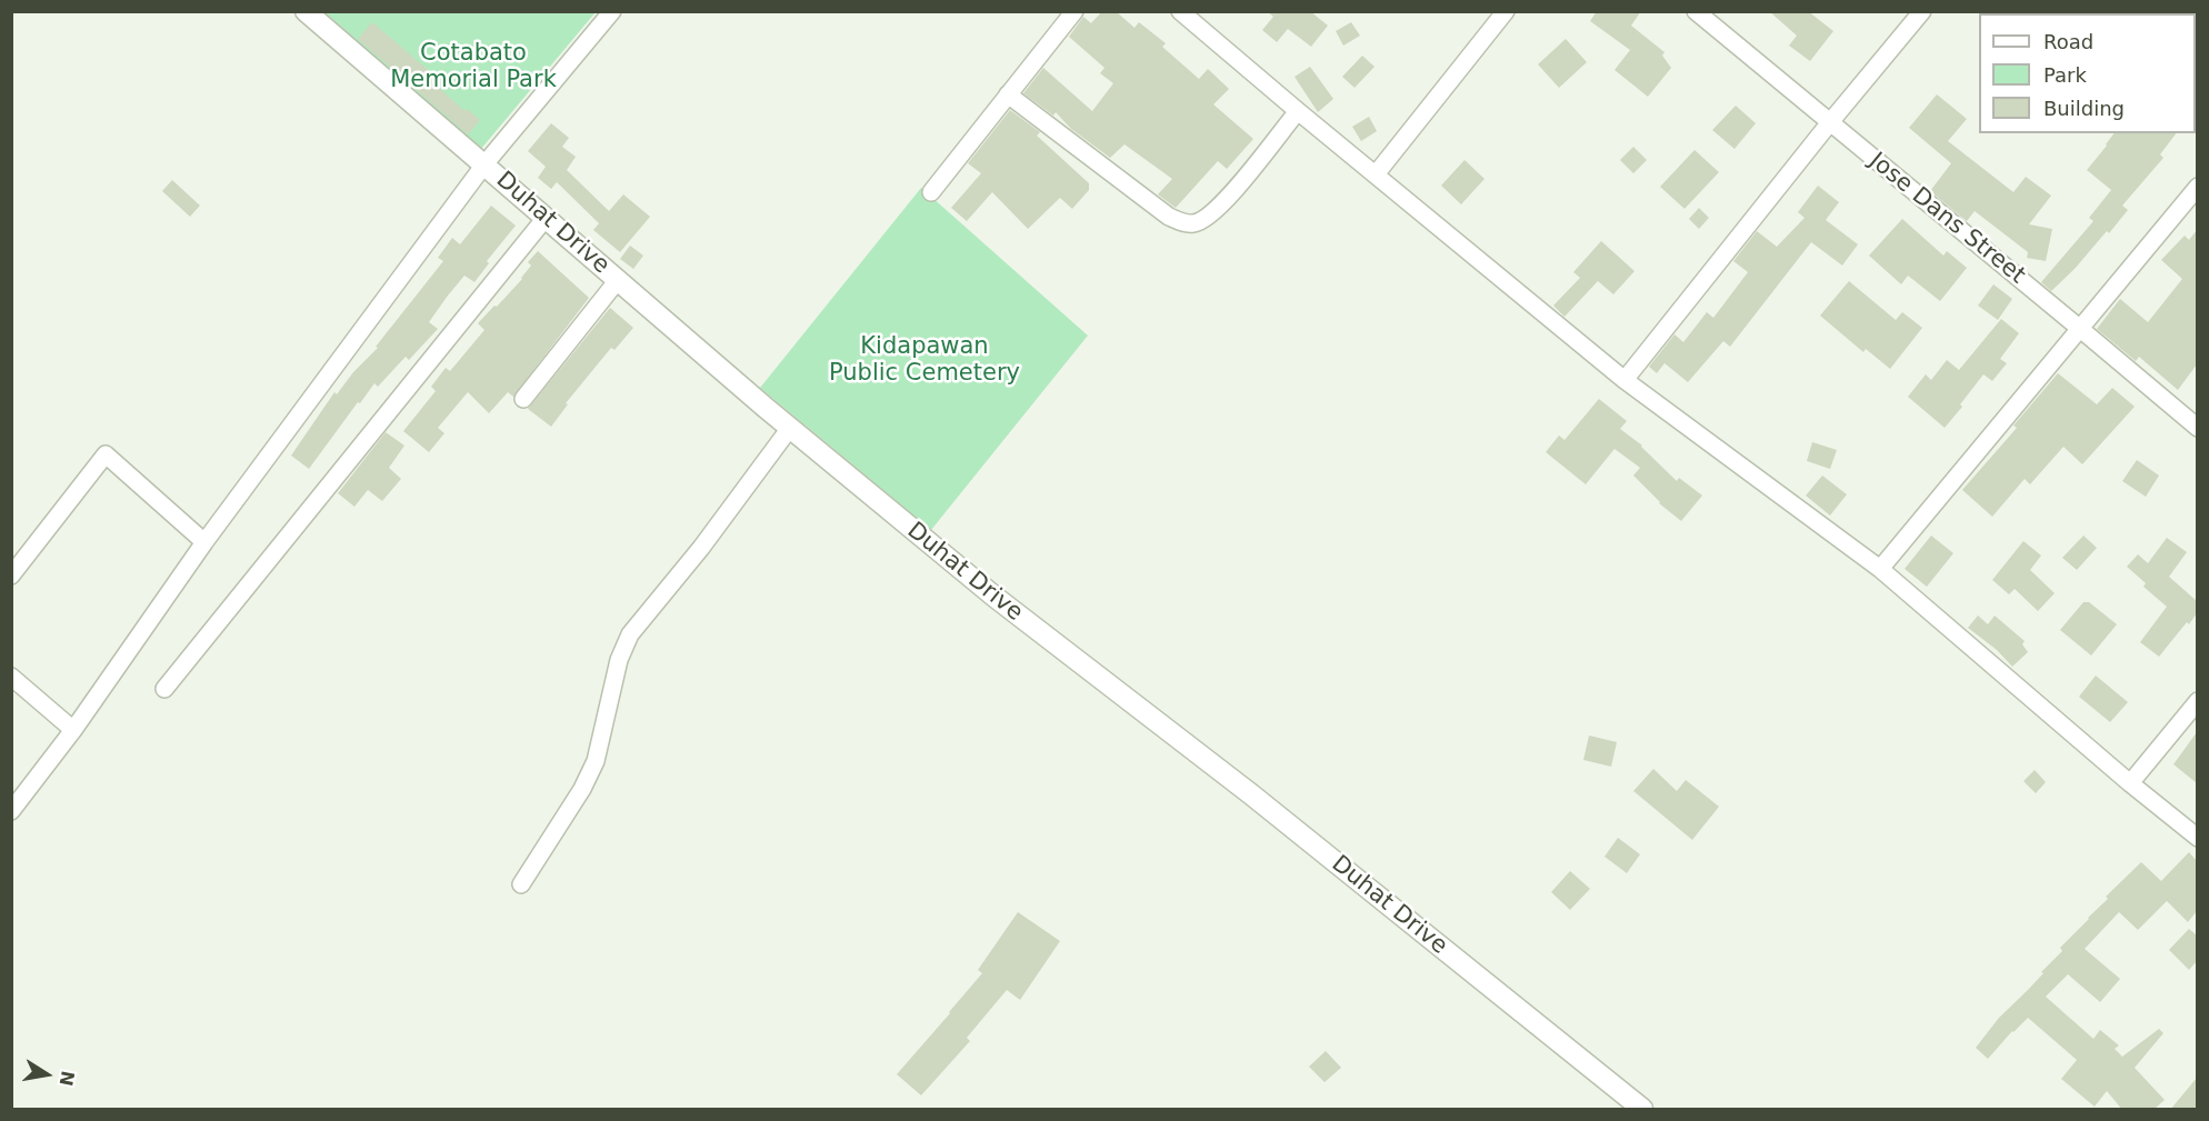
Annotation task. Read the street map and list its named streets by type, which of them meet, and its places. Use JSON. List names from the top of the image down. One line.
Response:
{"streets":{"street":["Jose Dans Street","Duhat Drive"]},"parks":["Cotabato Memorial Park","Kidapawan Public Cemetery"],"legend":["Road","Park","Building"],"north":"right"}
